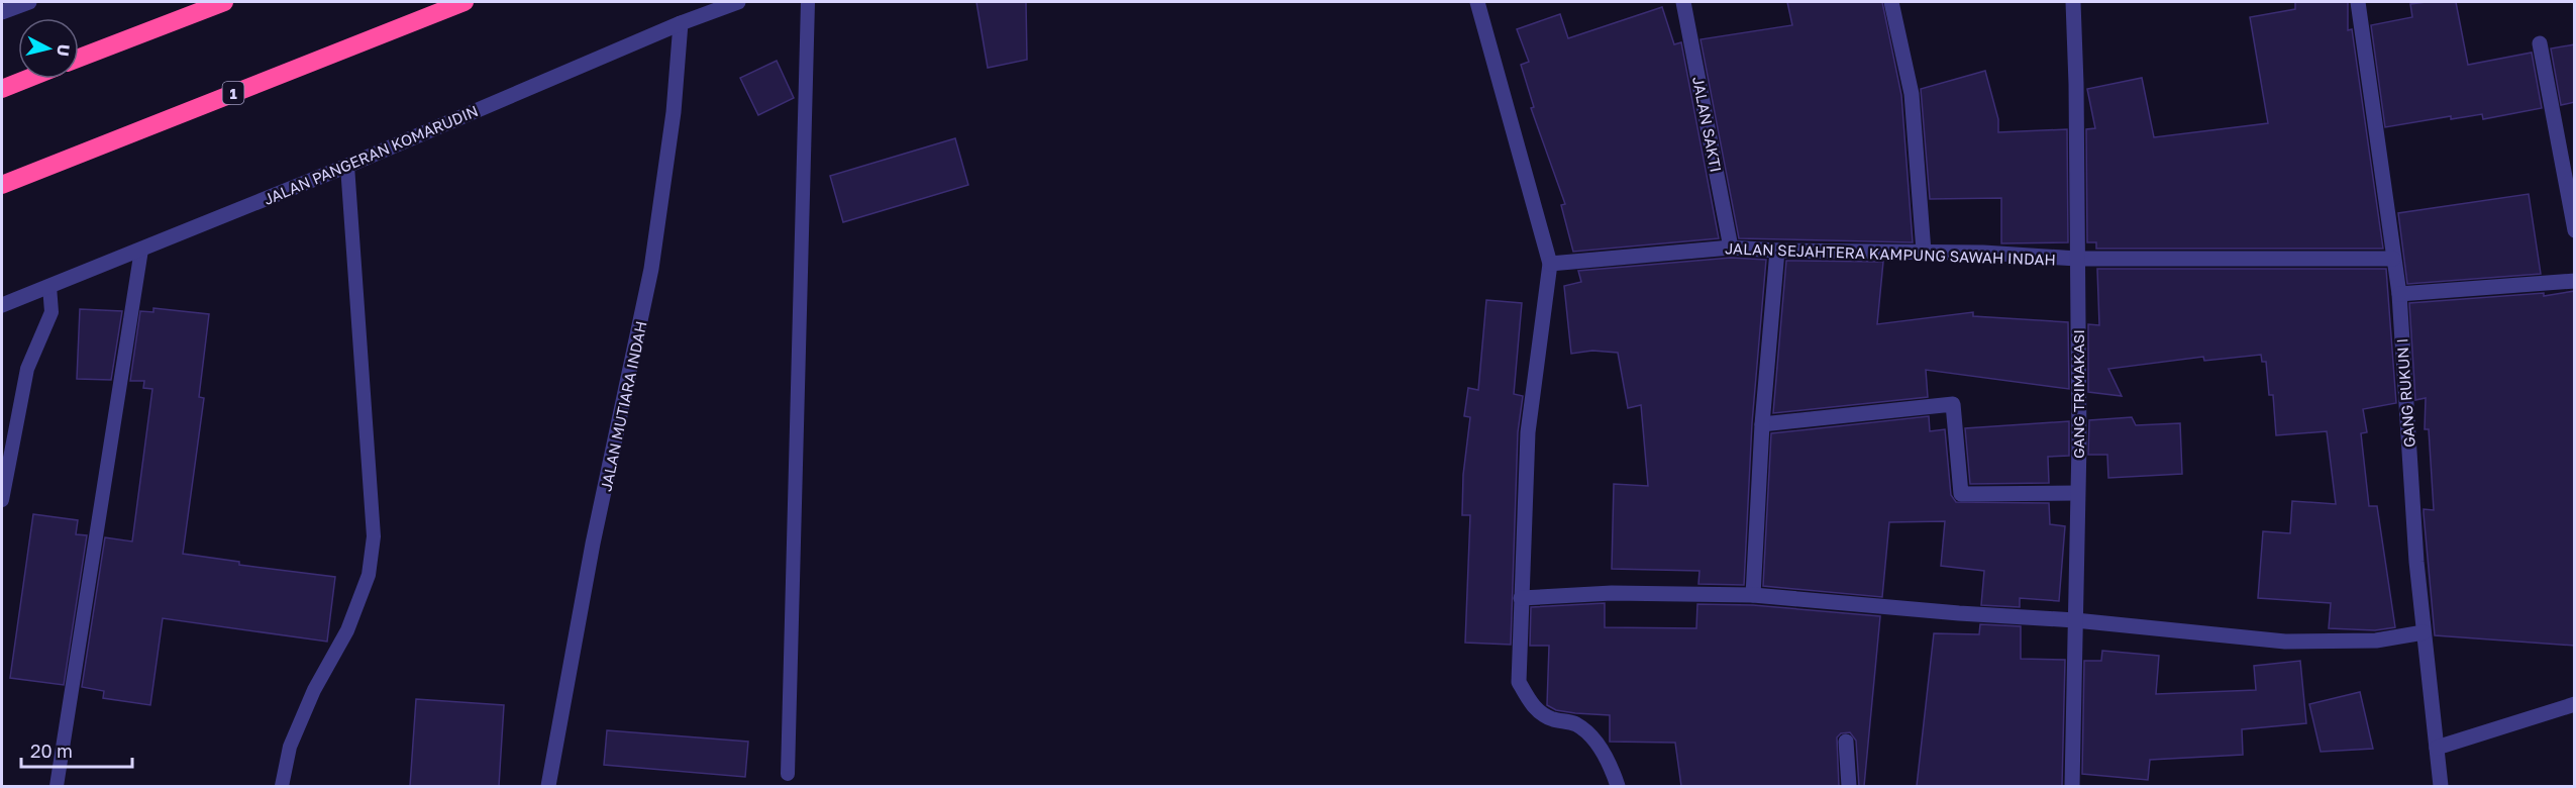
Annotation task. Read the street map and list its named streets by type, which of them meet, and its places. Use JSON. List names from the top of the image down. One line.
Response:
{"streets":{"highway":["1"],"street":["JALAN SAKTI","JALAN PANGERAN KOMARUDIN","JALAN SEJAHTERA KAMPUNG SAWAH INDAH","GANG RUKUN I","GANG TRIMAKASI","JALAN MUTIARA INDAH"]},"crossings":[["JALAN SAKTI","JALAN SEJAHTERA KAMPUNG SAWAH INDAH"],["JALAN PANGERAN KOMARUDIN","JALAN MUTIARA INDAH"],["JALAN SEJAHTERA KAMPUNG SAWAH INDAH","GANG RUKUN I"],["JALAN SEJAHTERA KAMPUNG SAWAH INDAH","GANG TRIMAKASI"]],"scale_bar":"20 m","north":"right"}
